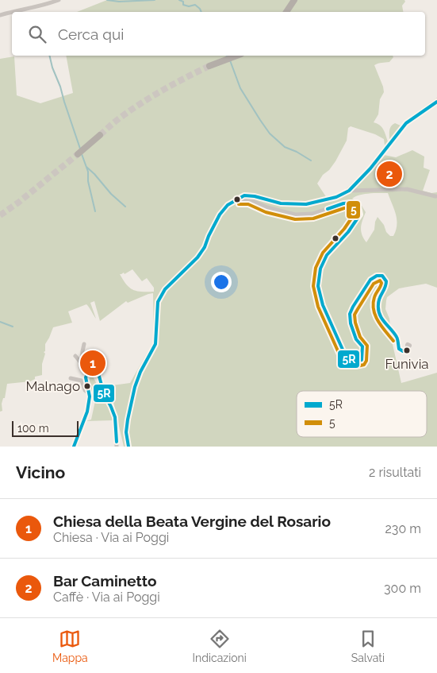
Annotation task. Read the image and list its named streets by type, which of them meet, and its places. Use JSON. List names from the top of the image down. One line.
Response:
{"places":["Funivia","Malnago"],"lines":["transit line 5R","transit line 5"],"legend":["5R","5"],"scale_bar":"100 m","page":{"search":"Cerca qui","pins":["2","1"],"scale":"100 m","heading":["Vicino","2 risultati"],"list":[{"mark":"1","name":"Chiesa della Beata Vergine del Rosario","note":"Chiesa · Via ai Poggi","value":"230 m"},{"mark":"2","name":"Bar Caminetto","note":"Caffè · Via ai Poggi","value":"300 m"}],"nav":["Mappa","Indicazioni","Salvati"]}}
